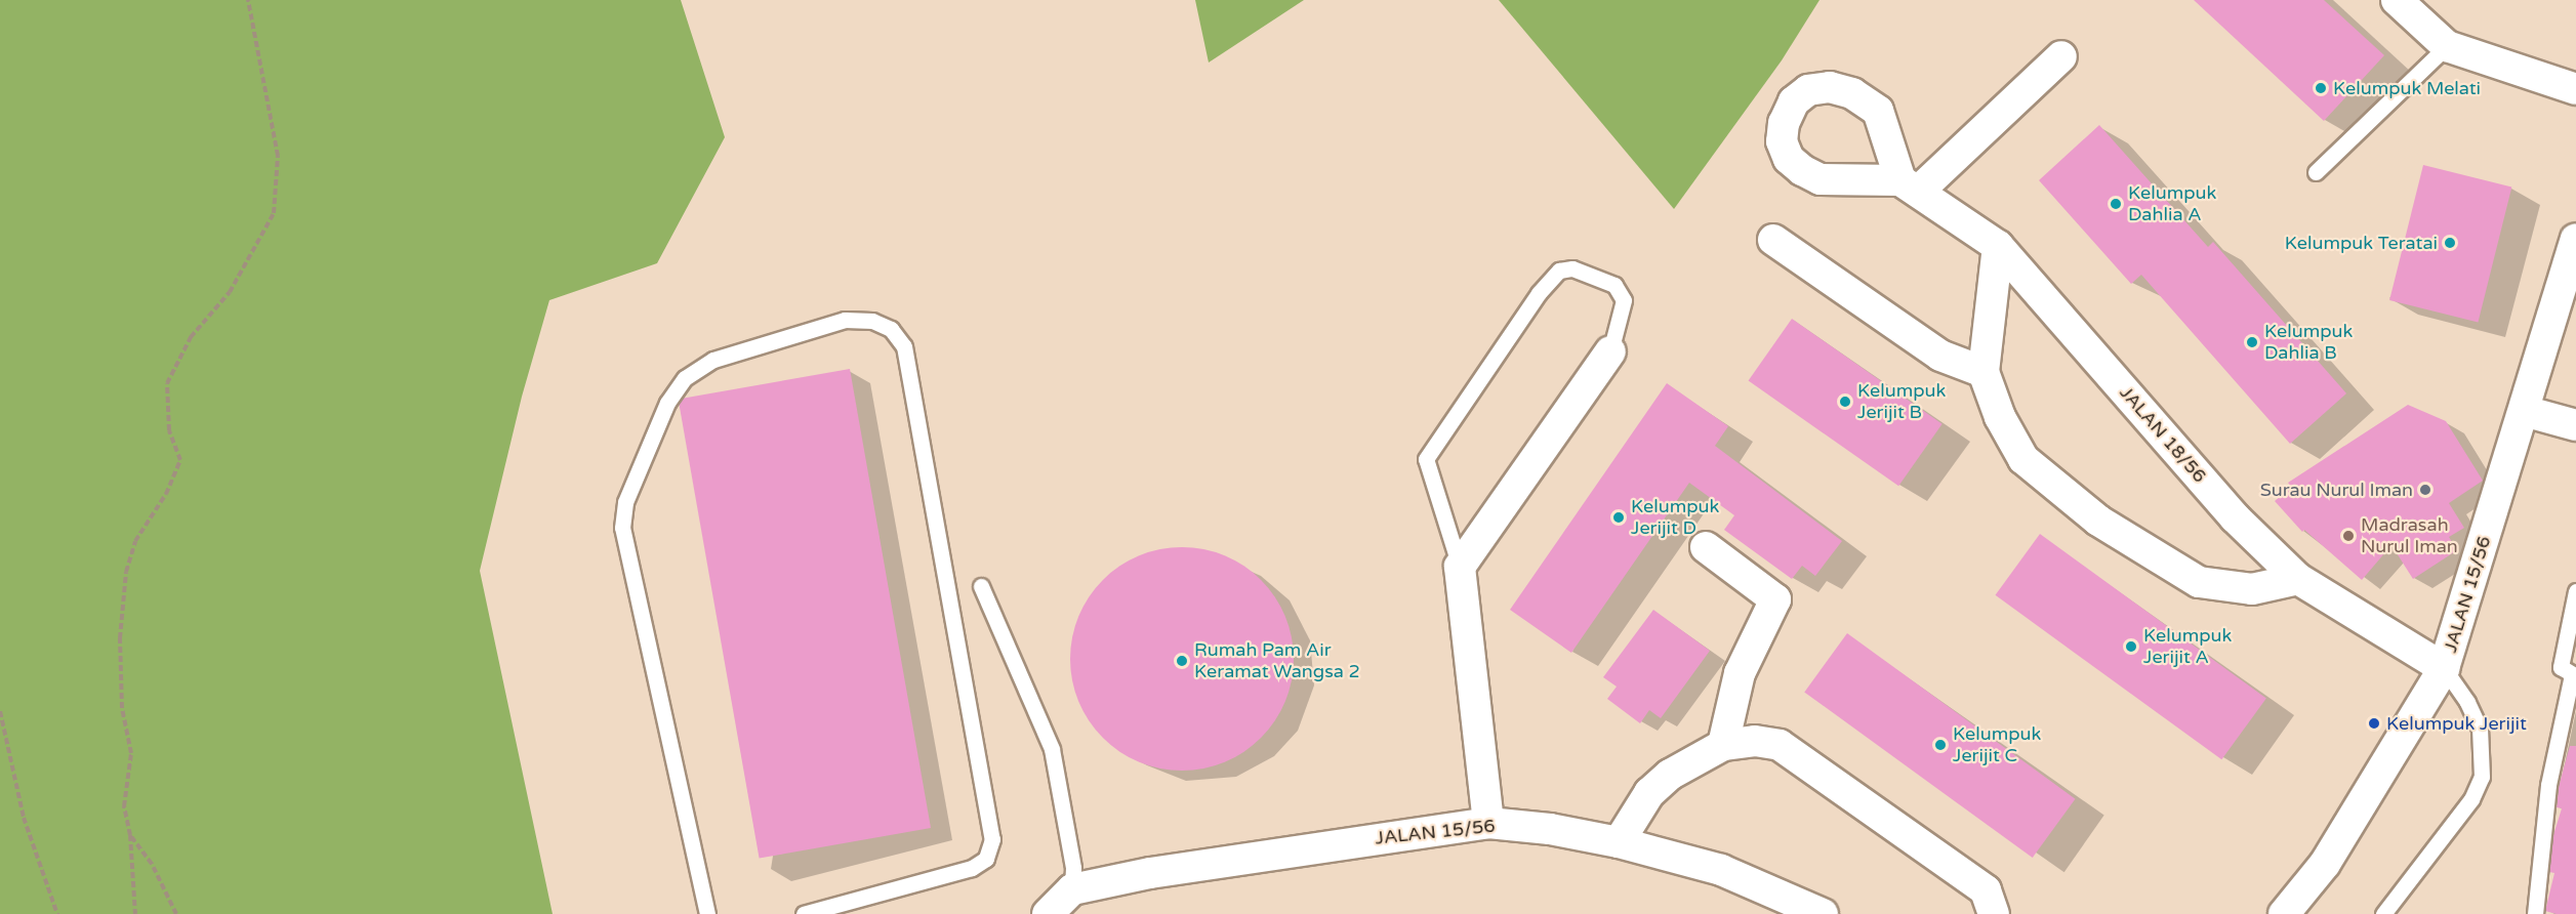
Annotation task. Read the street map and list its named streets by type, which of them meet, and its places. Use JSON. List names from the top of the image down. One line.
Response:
{"streets":{"street":["JALAN 18/56","JALAN 15/56"]},"crossings":[["JALAN 18/56","JALAN 15/56"]],"places":["Kelumpuk Melati","Kelumpuk Dahlia A","Kelumpuk Teratai","Kelumpuk Dahlia B","Kelumpuk Jerijit B","Surau Nurul Iman","Kelumpuk Jerijit D","Madrasah Nurul Iman","Kelumpuk Jerijit A","Rumah Pam Air Keramat Wangsa 2","Kelumpuk Jerijit","Kelumpuk Jerijit C"]}
